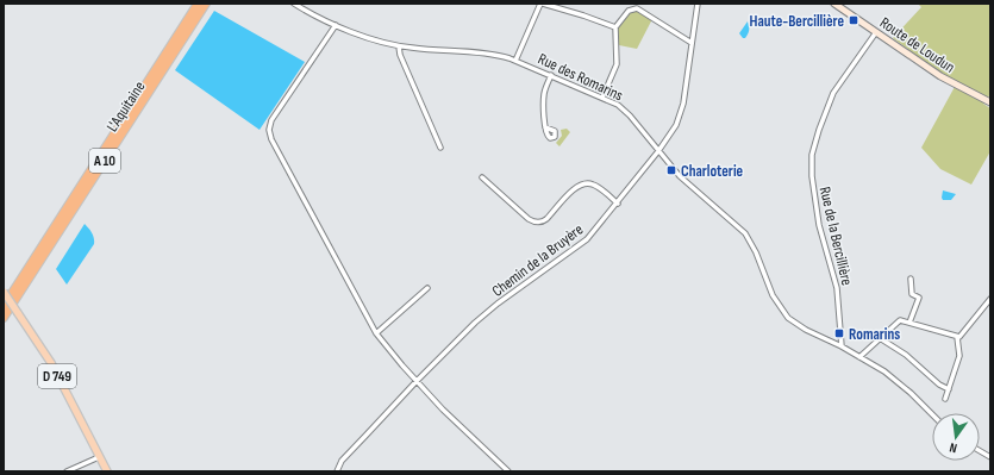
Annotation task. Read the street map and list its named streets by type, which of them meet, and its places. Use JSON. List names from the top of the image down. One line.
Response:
{"streets":{"highway":["L'Aquitaine","A 10"],"main road":["Route de Loudun","D 749"],"street":["Rue des Romarins","Rue de la Bercillière","Chemin de la Bruyère"]},"crossings":[["Route de Loudun","Rue de la Bercillière"],["Rue des Romarins","Rue de la Bercillière"],["Rue des Romarins","Chemin de la Bruyère"]],"places":{"transit":["Haute-Bercillière","Charloterie","Romarins"]},"north":"bottom"}
